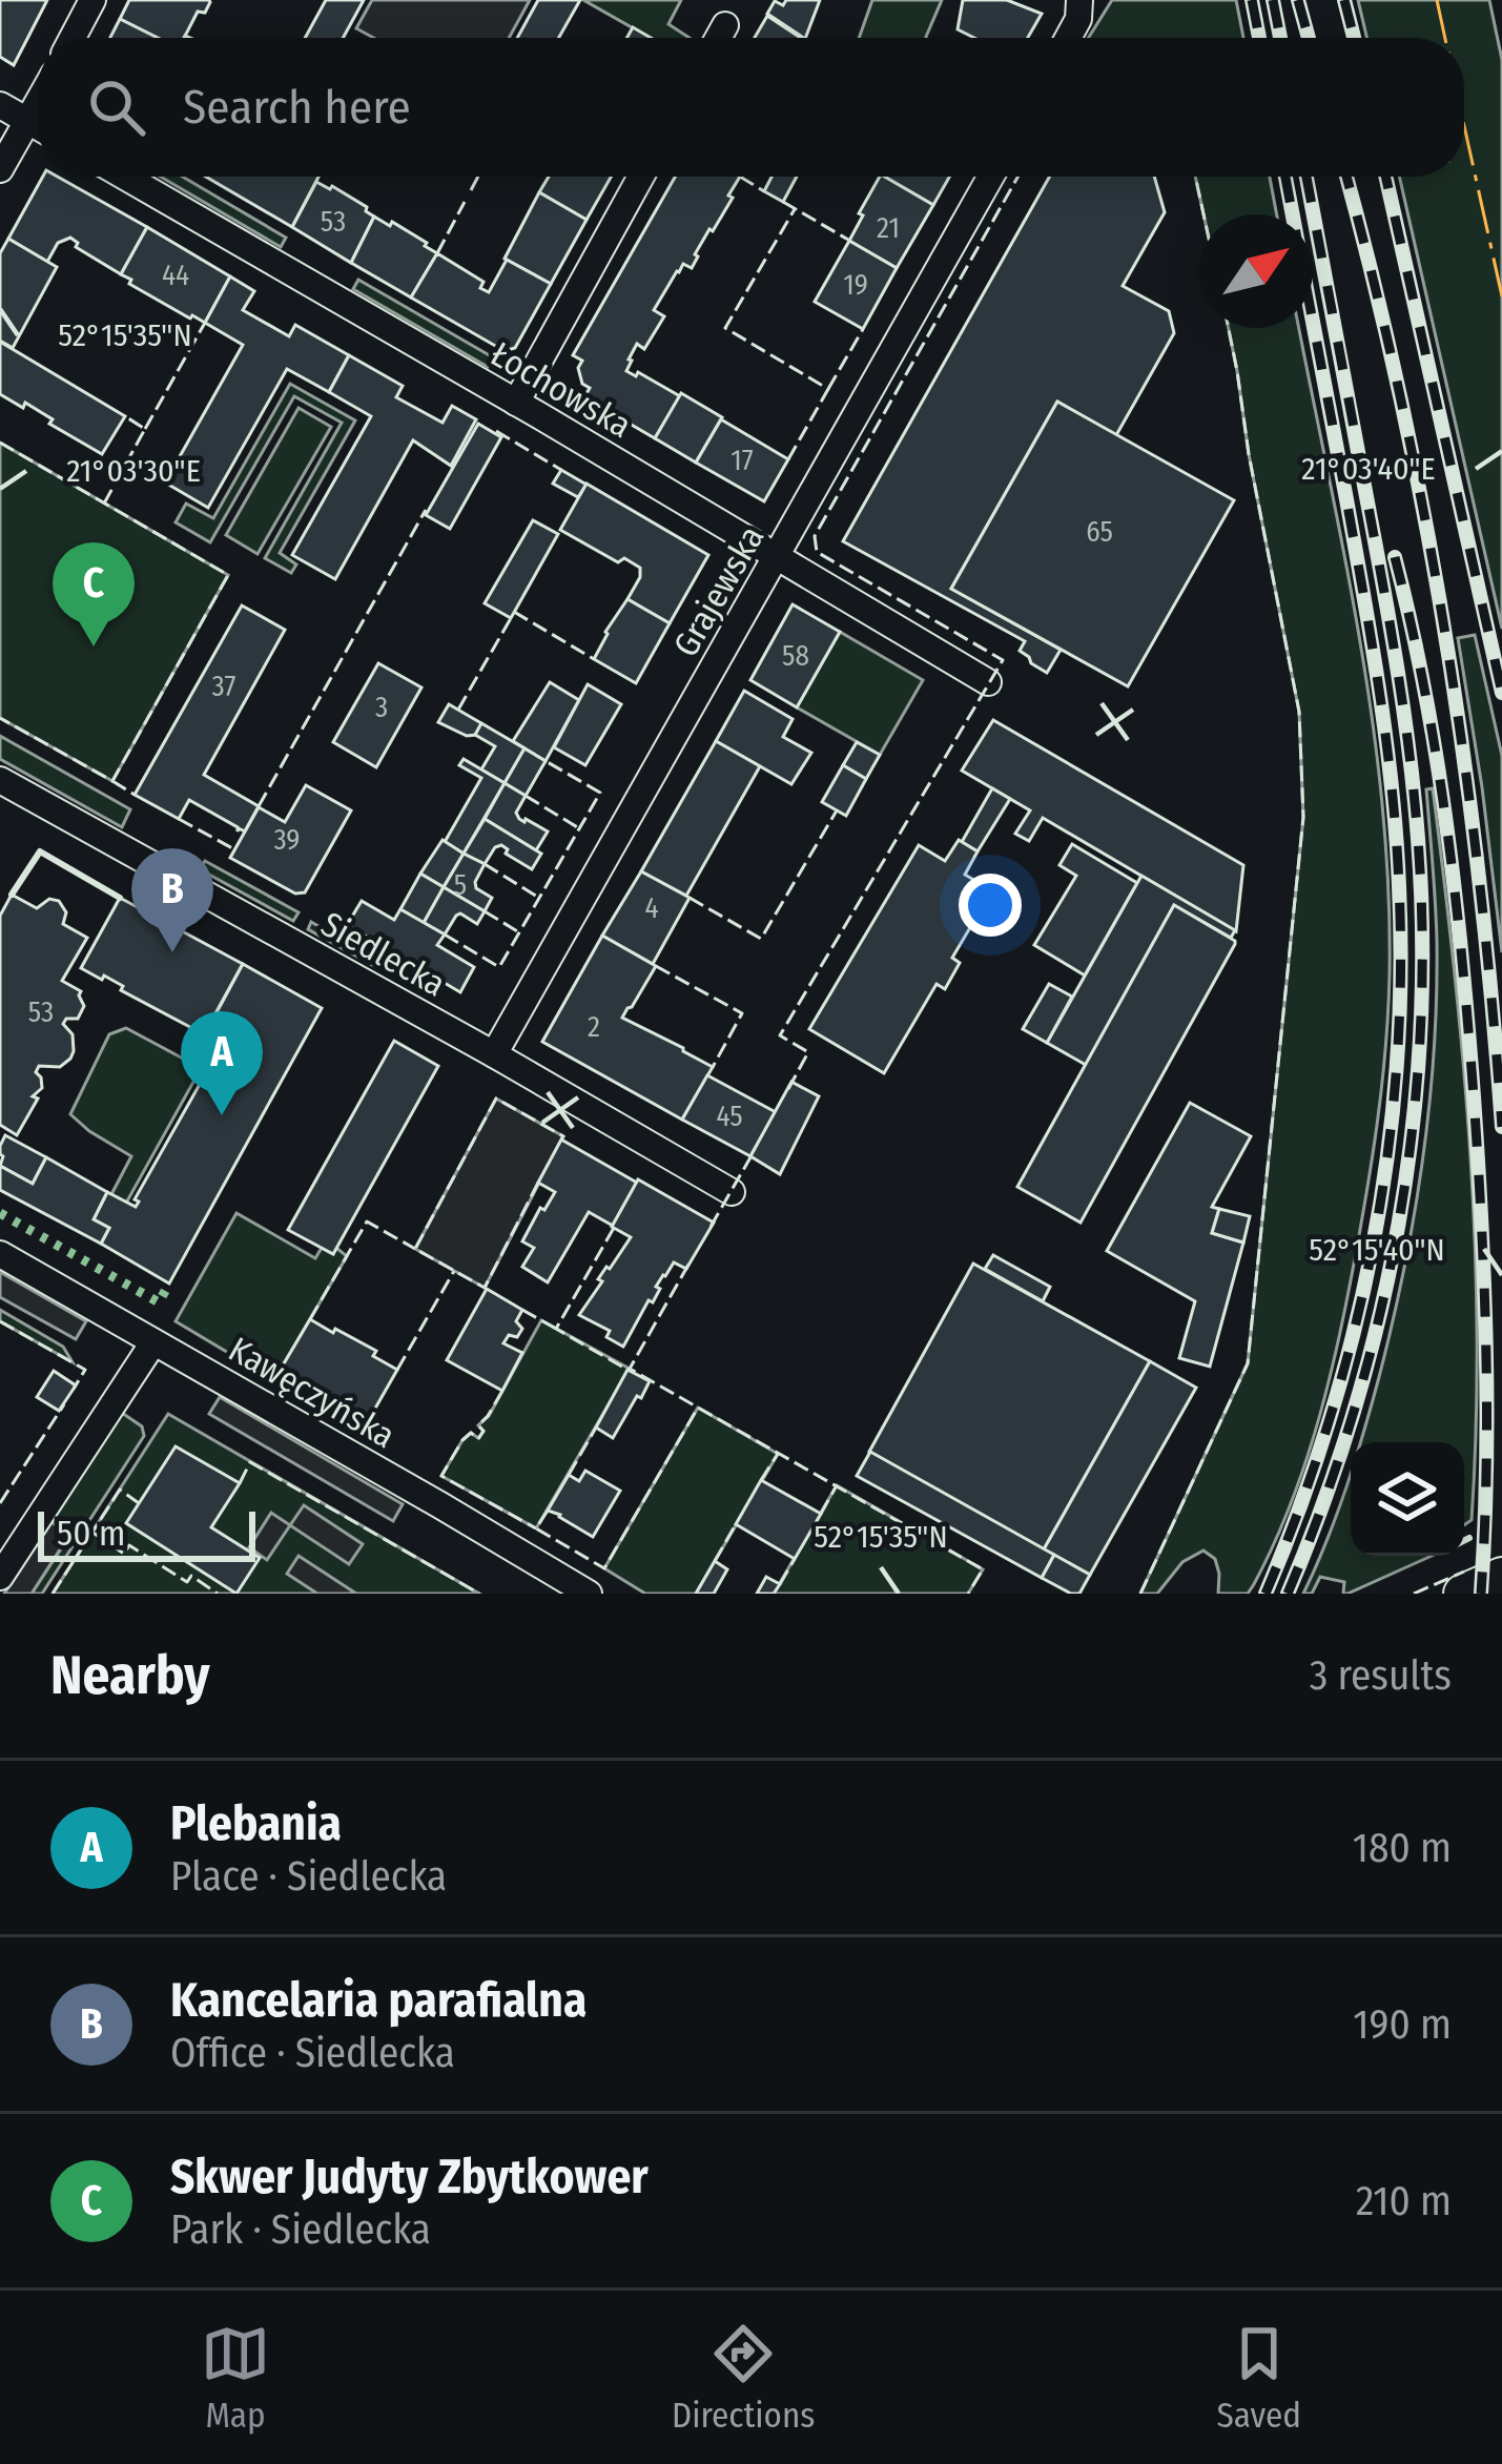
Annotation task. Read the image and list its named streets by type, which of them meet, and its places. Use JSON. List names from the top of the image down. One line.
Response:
{"streets":{"street":["Łochowska","Grajewska","Siedlecka","Kawęczyńska"]},"crossings":[["Łochowska","Grajewska"],["Grajewska","Siedlecka"]],"house_numbers":["53","21","44","19","17","65","58","37","3","39","5","4","53","2","45"],"scale_bar":"50 m","north":"top right","page":{"search":"Search here","pins":["C","B","A"],"scale":"50 m","heading":["Nearby","3 results"],"list":[{"mark":"A","name":"Plebania","note":"Place · Siedlecka","value":"180 m"},{"mark":"B","name":"Kancelaria parafialna","note":"Office · Siedlecka","value":"190 m"},{"mark":"C","name":"Skwer Judyty Zbytkower","note":"Park · Siedlecka","value":"210 m"}],"nav":["Map","Directions","Saved"]},"coordinates":["52°15'35\"N","21°03'40\"E","21°03'30\"E","52°15'40\"N"]}
